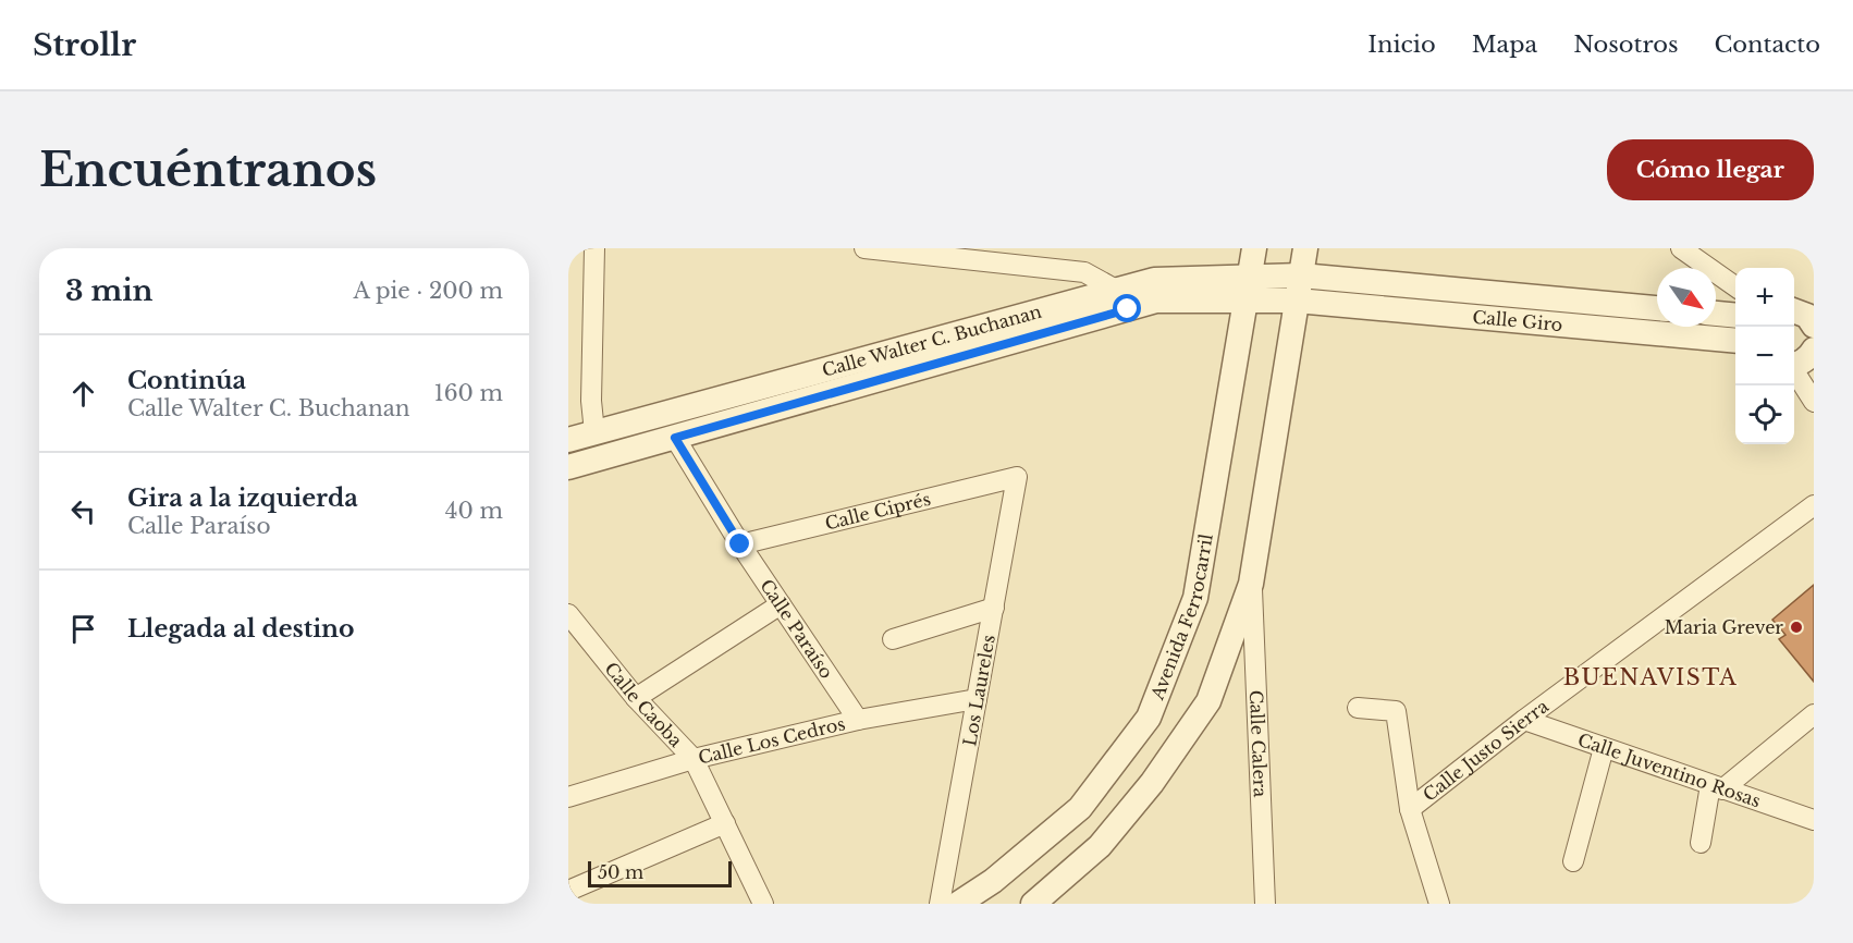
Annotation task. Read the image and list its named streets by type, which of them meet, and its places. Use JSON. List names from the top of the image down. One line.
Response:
{"streets":{"street":["Calle Giro","Calle Walter C. Buchanan","Calle Ciprés","Avenida Ferrocarril","Calle Paraíso","Los Laureles","Calle Caoba","Calle Los Cedros","Calle Calera","Calle Justo Sierra","Calle Juventino Rosas"]},"crossings":[["Calle Giro","Calle Walter C. Buchanan"],["Calle Walter C. Buchanan","Avenida Ferrocarril"],["Calle Walter C. Buchanan","Calle Paraíso"],["Calle Ciprés","Calle Paraíso"],["Calle Ciprés","Los Laureles"],["Calle Paraíso","Calle Los Cedros"],["Los Laureles","Calle Los Cedros"],["Calle Caoba","Calle Los Cedros"],["Calle Justo Sierra","Calle Juventino Rosas"]],"districts":["BUENAVISTA"],"places":["Maria Grever"],"scale_bar":"50 m","north":"bottom right","page":{"header":"Strollr","nav":["Inicio","Mapa","Nosotros","Contacto"],"buttons":"Cómo llegar","title":"Encuéntranos","heading":["3 min","A pie · 200 m"],"map_buttons":["+","−"],"list":[["Continúa","Calle Walter C. Buchanan","160 m"],["Gira a la izquierda","Calle Paraíso","40 m"],"Llegada al destino"],"scale":"50 m"}}
